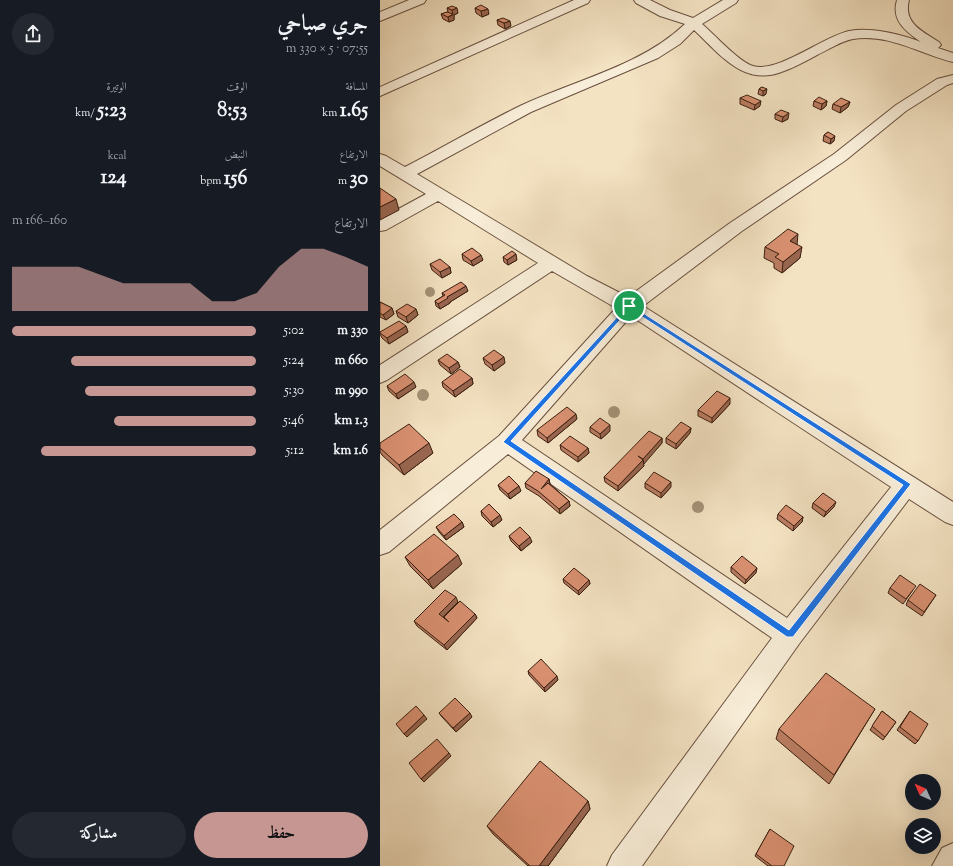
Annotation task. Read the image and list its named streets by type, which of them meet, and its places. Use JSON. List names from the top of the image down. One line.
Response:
{"north":"top left","page":{"heading":["جري صباحي","07:55 · 5 × 330 m"],"stats":[["المسافة","1.65 km"],["الوقت","8:53"],["الوتيرة","5:23 /km"],["الارتفاع","30 m"],["النبض","156 bpm"],["kcal","124"]],"chart":["الارتفاع","160–166 m"],"list":[{"name":"330 m","note":"5:02"},{"name":"660 m","note":"5:24"},{"name":"990 m","note":"5:30"},{"name":"1.3 km","note":"5:46"},{"name":"1.6 km","note":"5:12"}],"buttons":["حفظ","مشاركة"]}}
